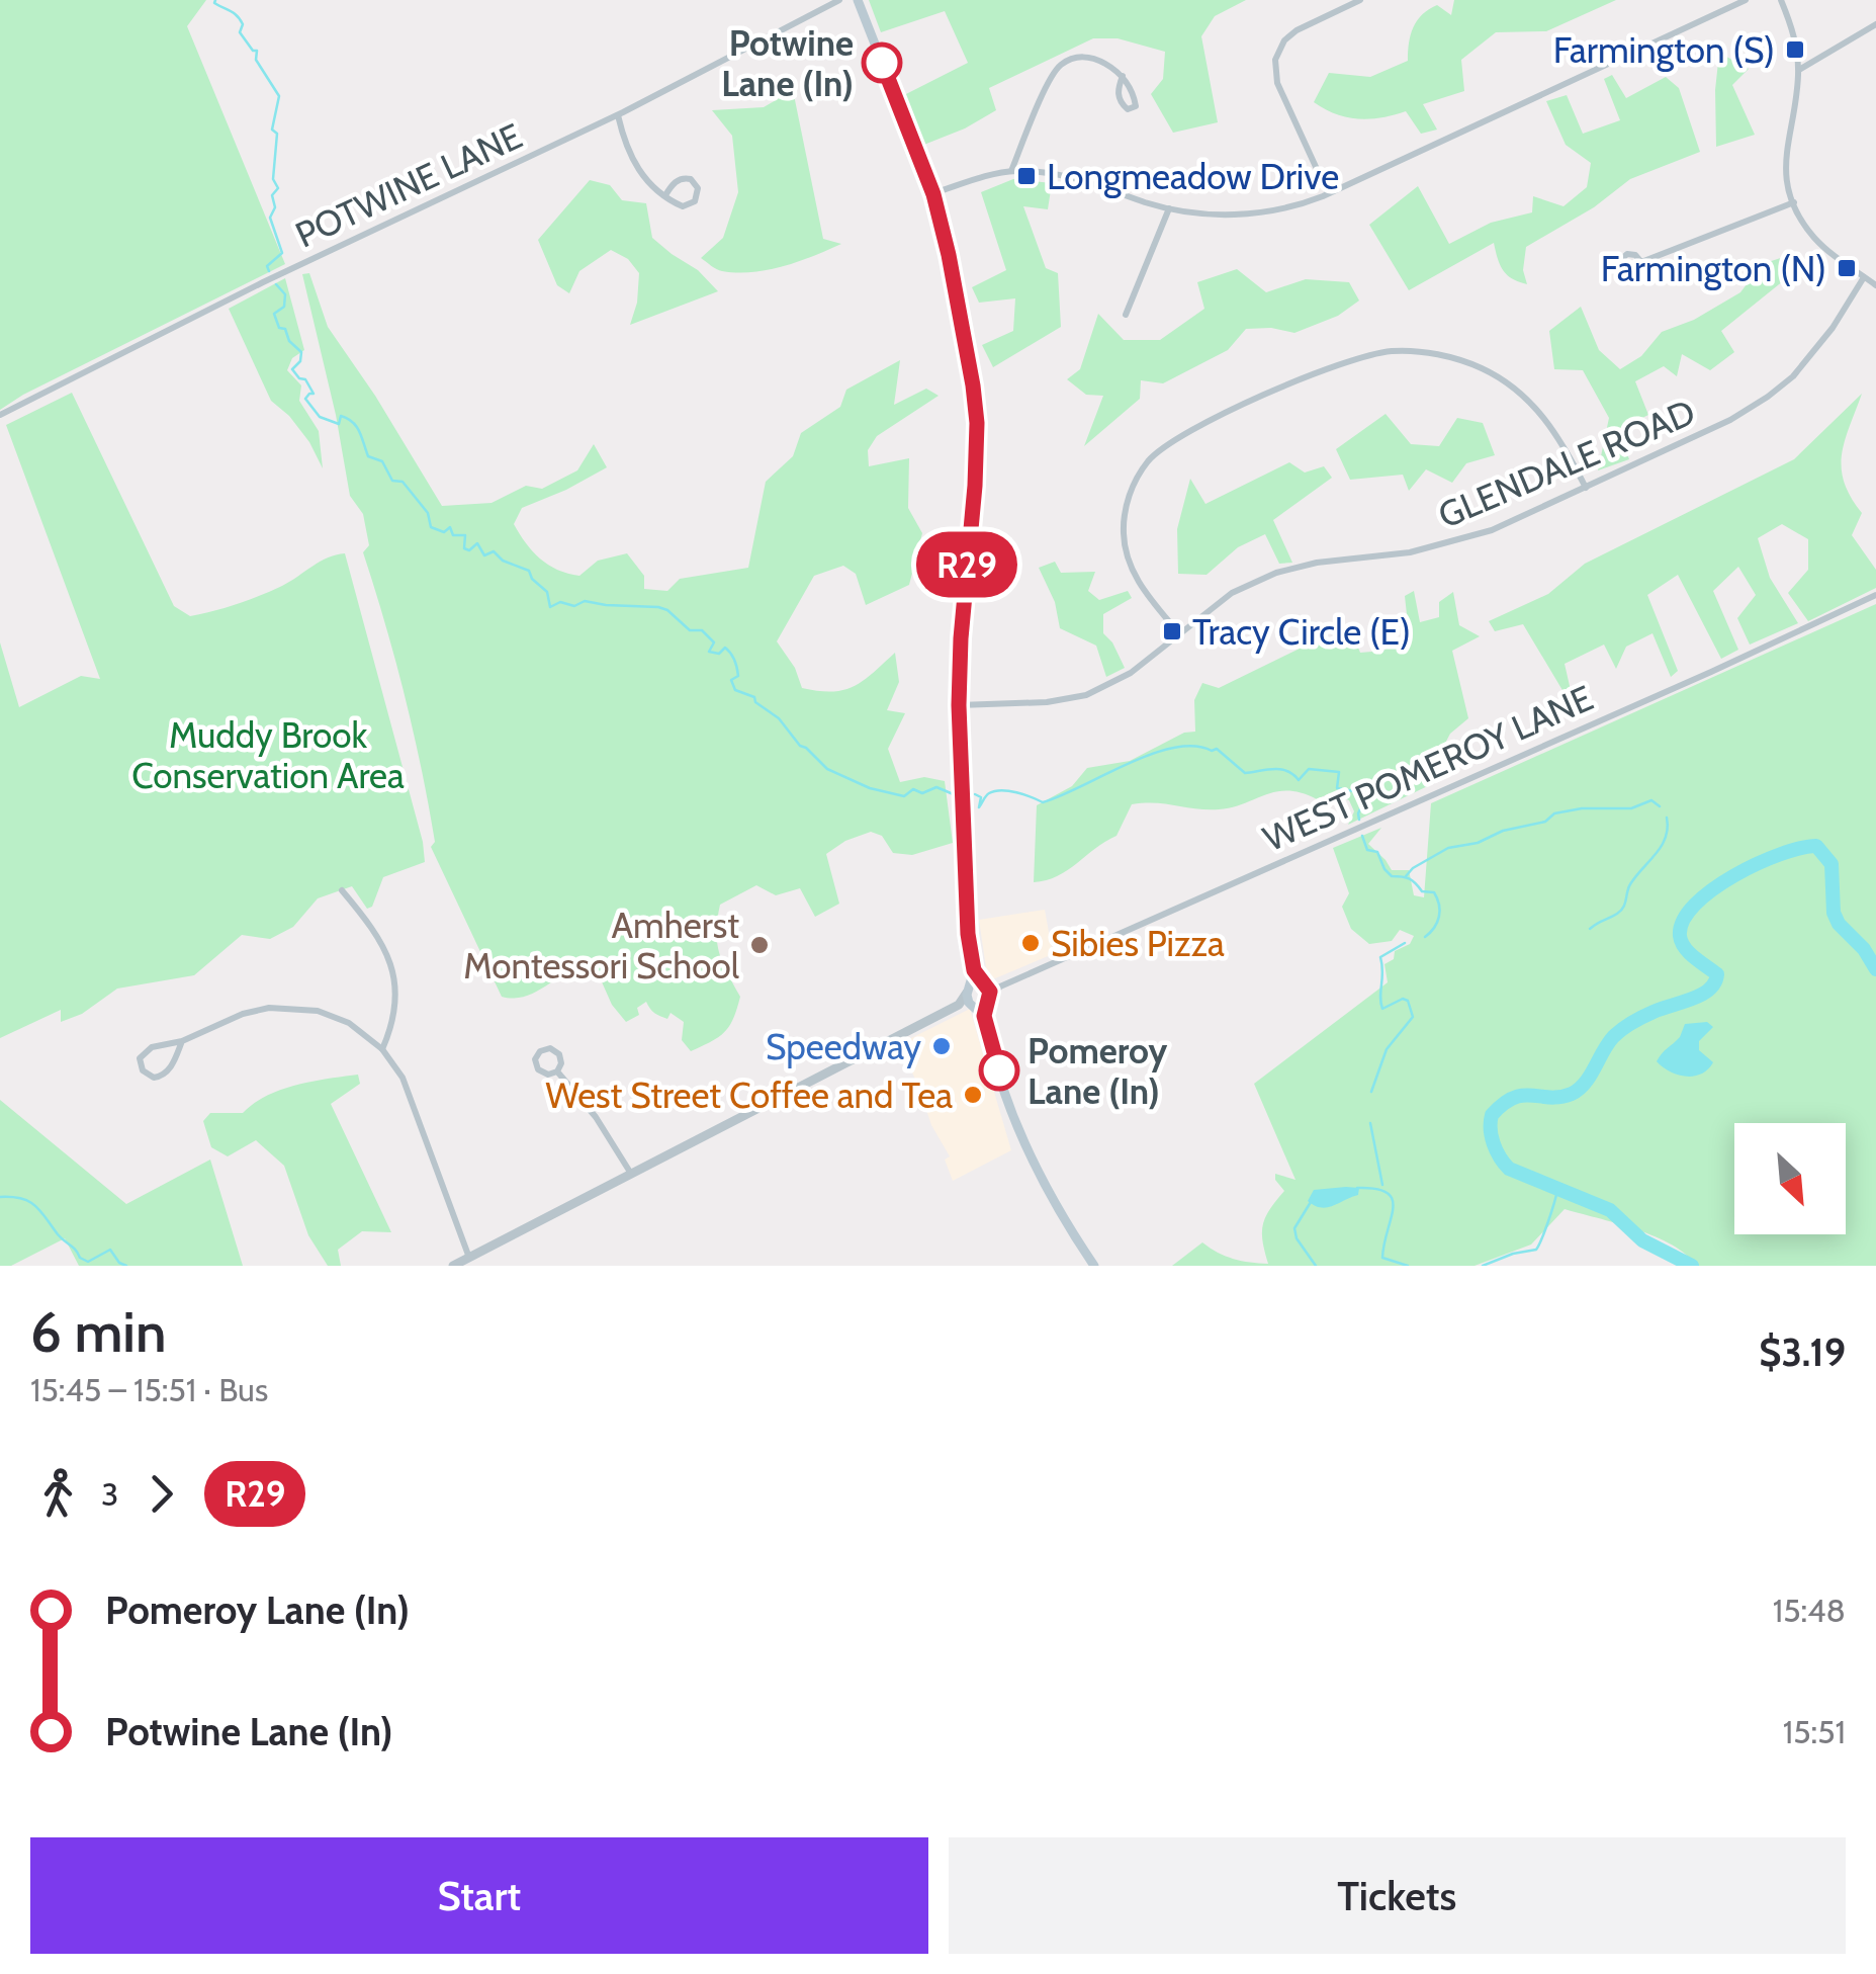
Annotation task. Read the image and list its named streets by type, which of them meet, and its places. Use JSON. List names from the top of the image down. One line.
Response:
{"streets":{"street":["POTWINE LANE","GLENDALE ROAD","WEST POMEROY LANE"]},"parks":["Muddy Brook Conservation Area"],"places":{"transit":["Farmington (S)","Longmeadow Drive","Farmington (N)","Tracy Circle (E)"],"other":["Potwine Lane (In)","Sibies Pizza","Amherst Montessori School","Speedway","Pomeroy Lane (In)","West Street Coffee and Tea"]},"lines":["bus line R29"],"north":"bottom right","page":{"on_map":"R29","heading":["6 min","15:45 – 15:51 · Bus","$3.19"],"legs":["3","R29"],"list":[{"name":"Pomeroy Lane (In)","value":"15:48"},{"name":"Potwine Lane (In)","value":"15:51"}],"buttons":["Start","Tickets"]}}
